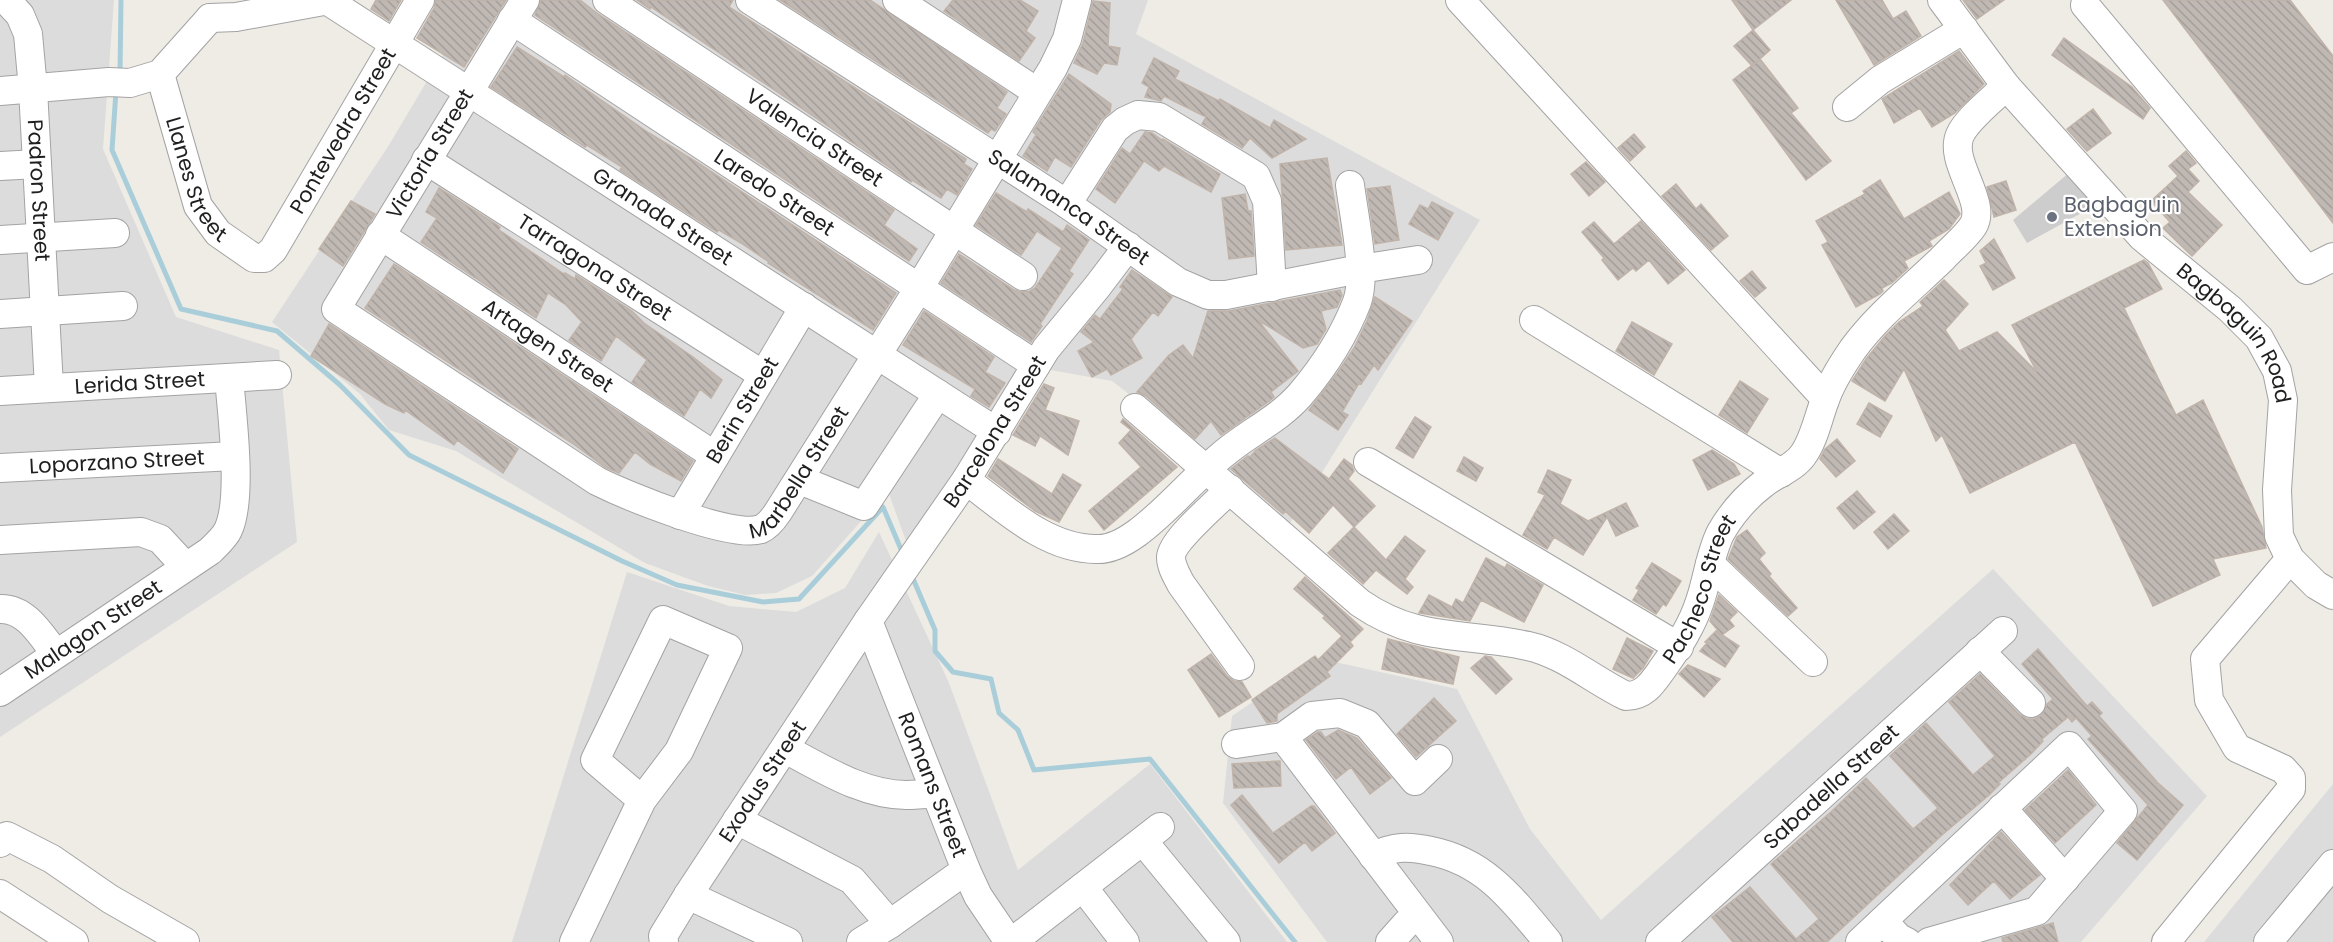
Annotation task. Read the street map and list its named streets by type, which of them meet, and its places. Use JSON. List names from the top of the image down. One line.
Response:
{"streets":{"street":["Pontevedra Street","Valencia Street","Victoria Street","Llanes Street","Padron Street","Laredo Street","Salamanca Street","Granada Street","Tarragona Street","Bagbaguin Road","Artagen Street","Lerida Street","Berin Street","Barcelona Street","Loporzano Street","Marbella Street","Pacheco Street","Malagon Street","Exodus Street","Romans Street","Sabadella Street"]},"crossings":[["Pontevedra Street","Llanes Street"],["Pontevedra Street","Granada Street"],["Valencia Street","Marbella Street"],["Victoria Street","Laredo Street"],["Victoria Street","Granada Street"],["Victoria Street","Tarragona Street"],["Victoria Street","Artagen Street"],["Victoria Street","Marbella Street"],["Padron Street","Lerida Street"],["Laredo Street","Barcelona Street"],["Laredo Street","Marbella Street"],["Salamanca Street","Barcelona Street"],["Salamanca Street","Marbella Street"],["Granada Street","Berin Street"],["Granada Street","Barcelona Street"],["Granada Street","Marbella Street"],["Tarragona Street","Berin Street"],["Bagbaguin Road","Pacheco Street"],["Artagen Street","Berin Street"],["Lerida Street","Malagon Street"],["Berin Street","Marbella Street"],["Barcelona Street","Exodus Street"],["Barcelona Street","Romans Street"],["Loporzano Street","Malagon Street"],["Exodus Street","Romans Street"]],"places":["Bagbaguin Extension"]}
